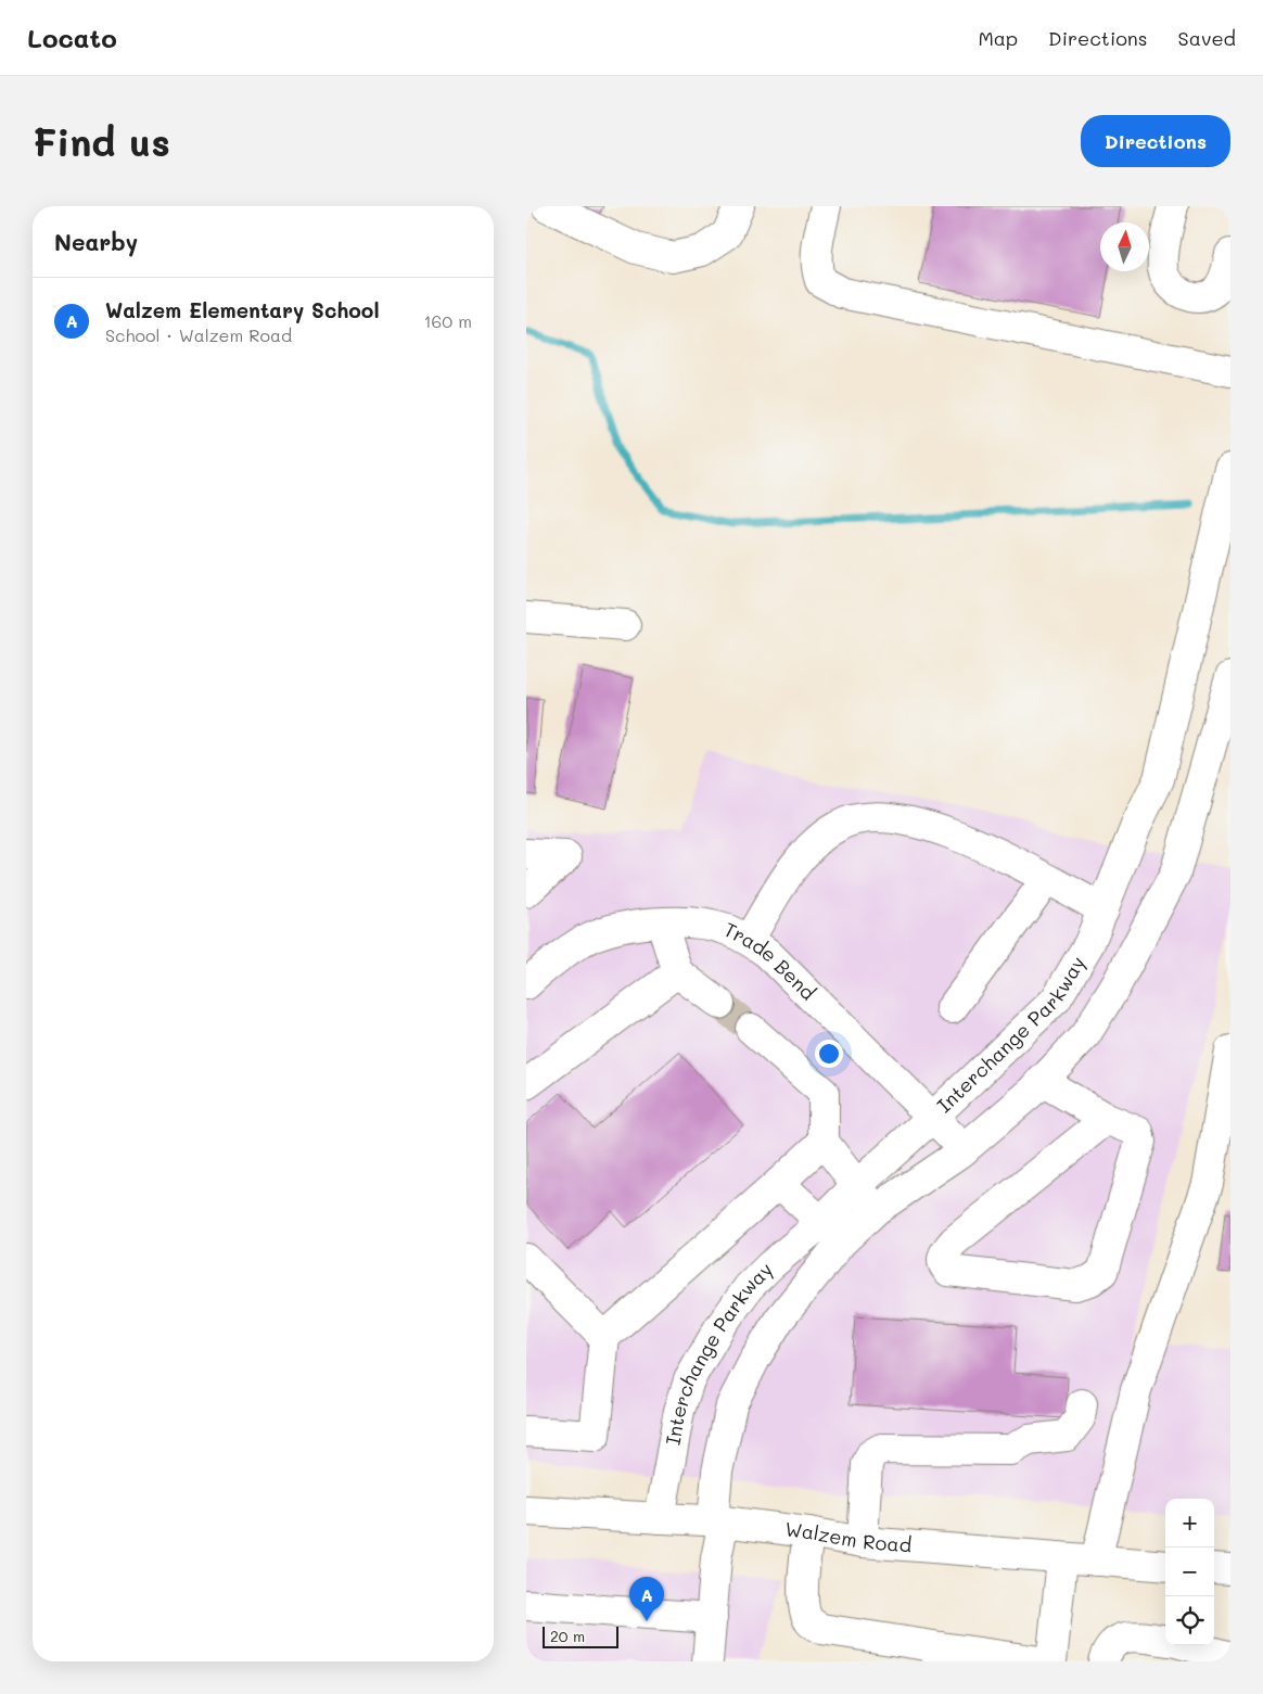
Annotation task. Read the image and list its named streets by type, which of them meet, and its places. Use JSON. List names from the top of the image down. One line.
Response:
{"streets":{"street":["Trade Bend","Interchange Parkway","Walzem Road"]},"crossings":[["Trade Bend","Interchange Parkway"],["Interchange Parkway","Walzem Road"]],"scale_bar":"20 m","north":"top","page":{"header":"Locato","nav":["Map","Directions","Saved"],"buttons":"Directions","title":"Find us","heading":"Nearby","list":[{"mark":"A","name":"Walzem Elementary School","note":"School · Walzem Road","value":"160 m"}],"map_buttons":["+","−"],"pins":"A","scale":"20 m"}}
